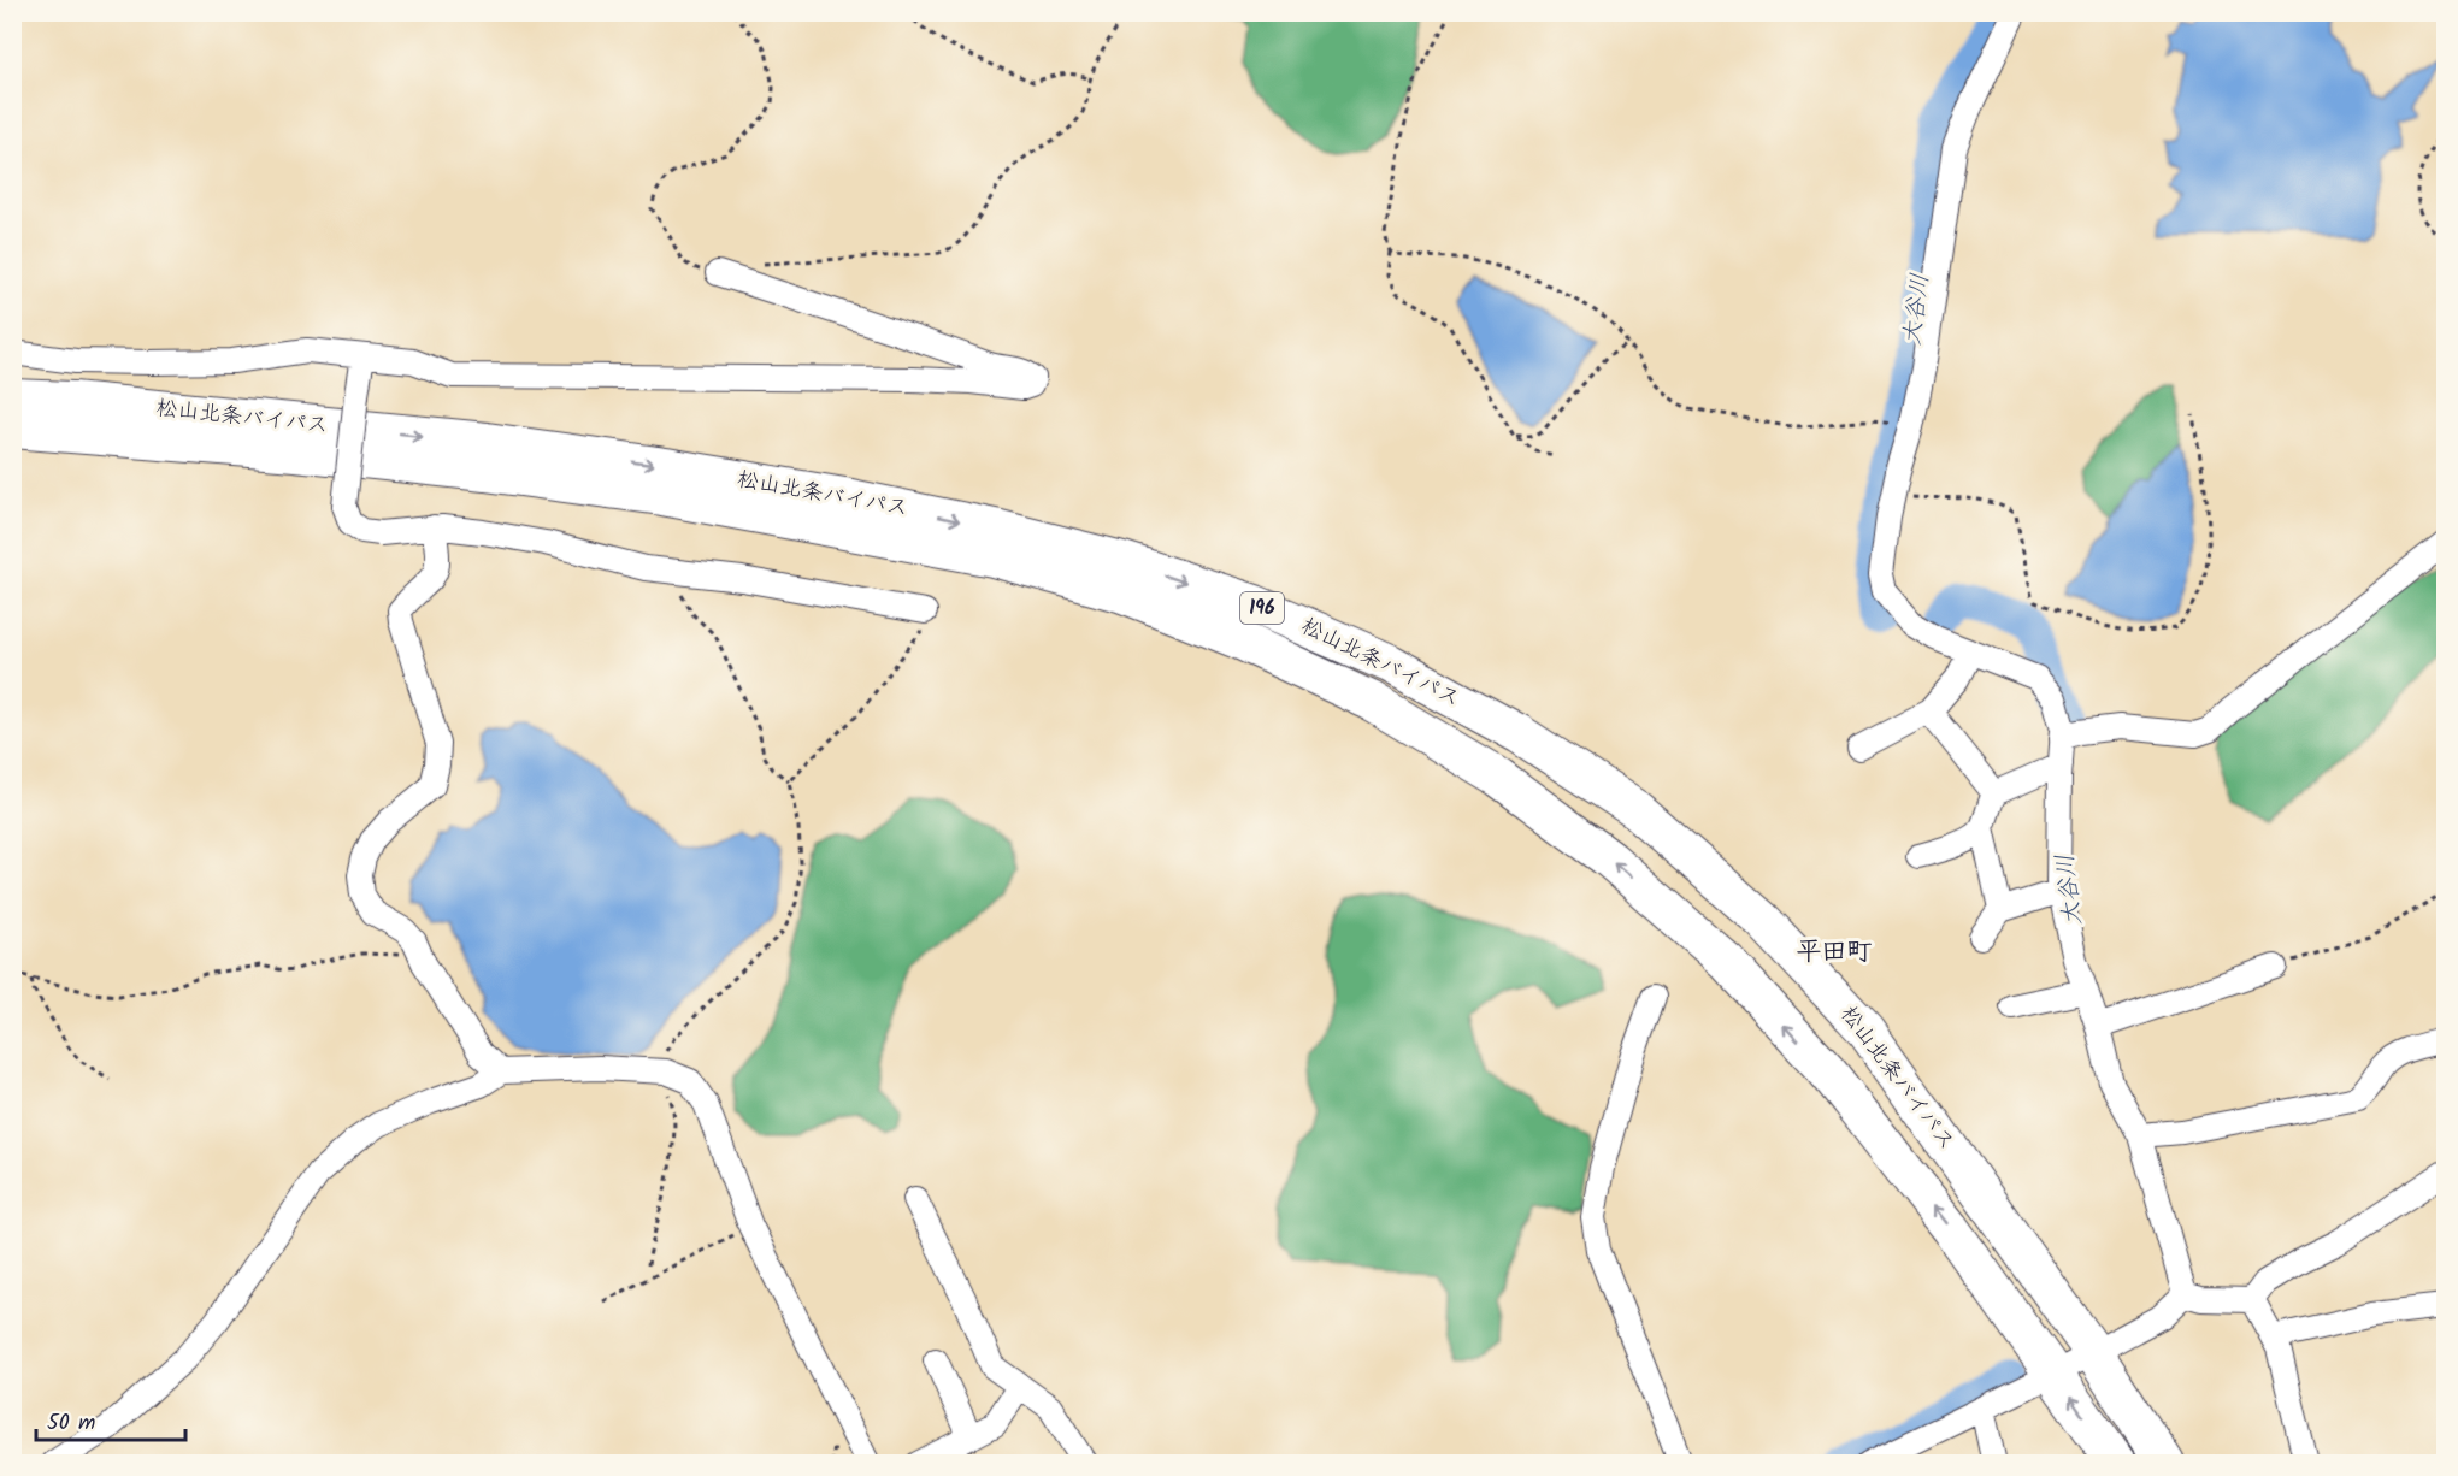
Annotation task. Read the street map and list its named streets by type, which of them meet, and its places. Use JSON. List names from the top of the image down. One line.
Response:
{"streets":{"highway":["松山北条バイパス","196"]},"districts":["平田町"],"water":["大谷川"],"scale_bar":"50 m"}
